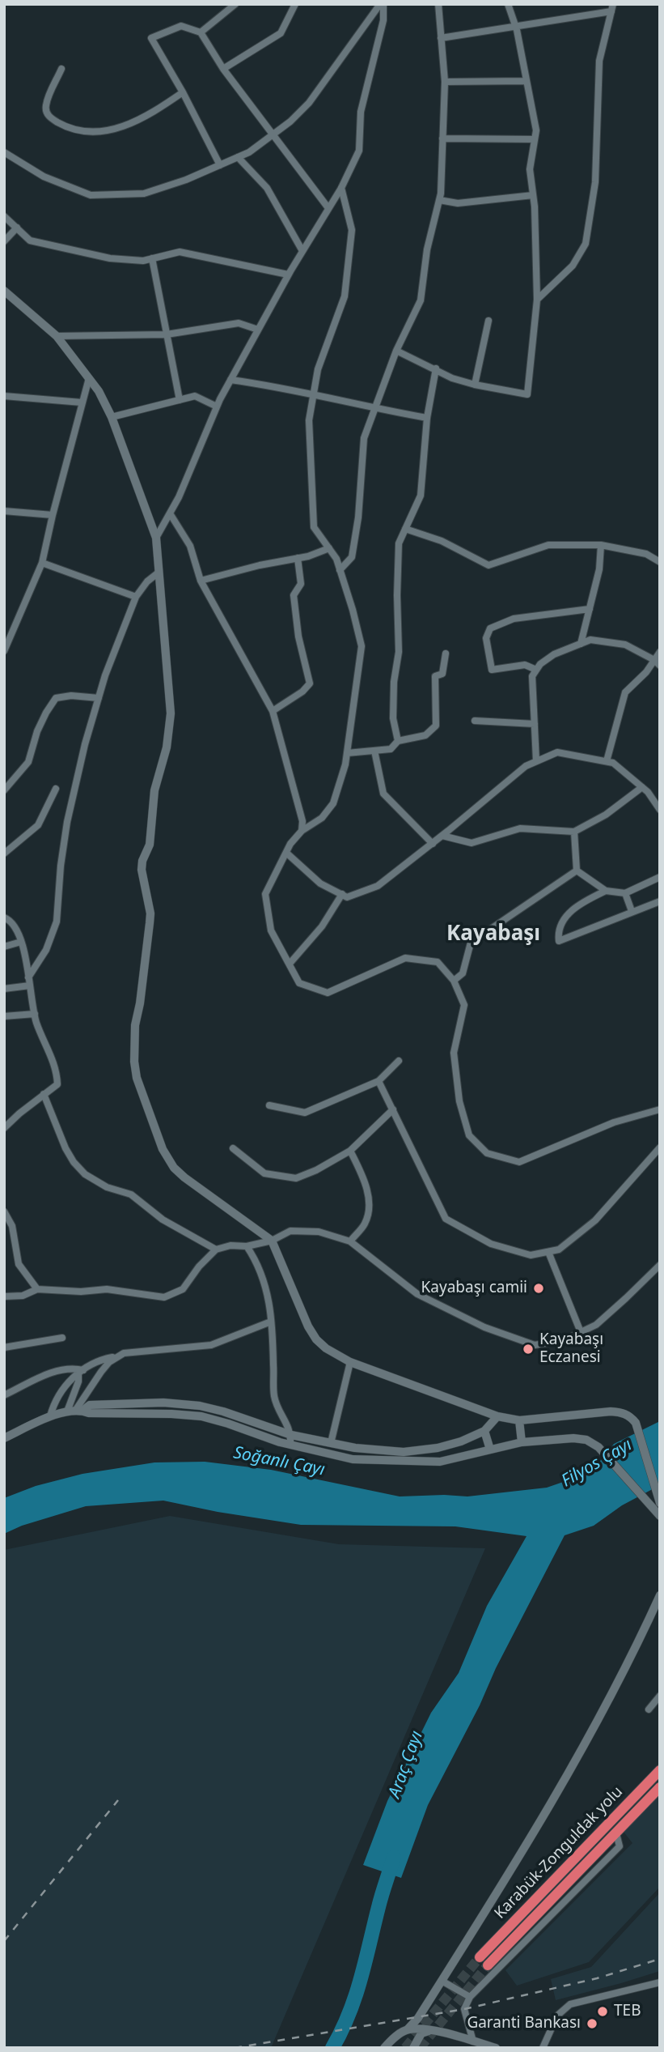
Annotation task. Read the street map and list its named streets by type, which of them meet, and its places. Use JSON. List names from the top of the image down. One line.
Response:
{"streets":{"highway":["Karabük-Zonguldak yolu"]},"districts":["Kayabaşı"],"water":["Soğanlı Çayı","Filyos Çayı","Araç Çayı"],"places":["Kayabaşı camii","Kayabaşı Eczanesi","TEB","Garanti Bankası"]}
